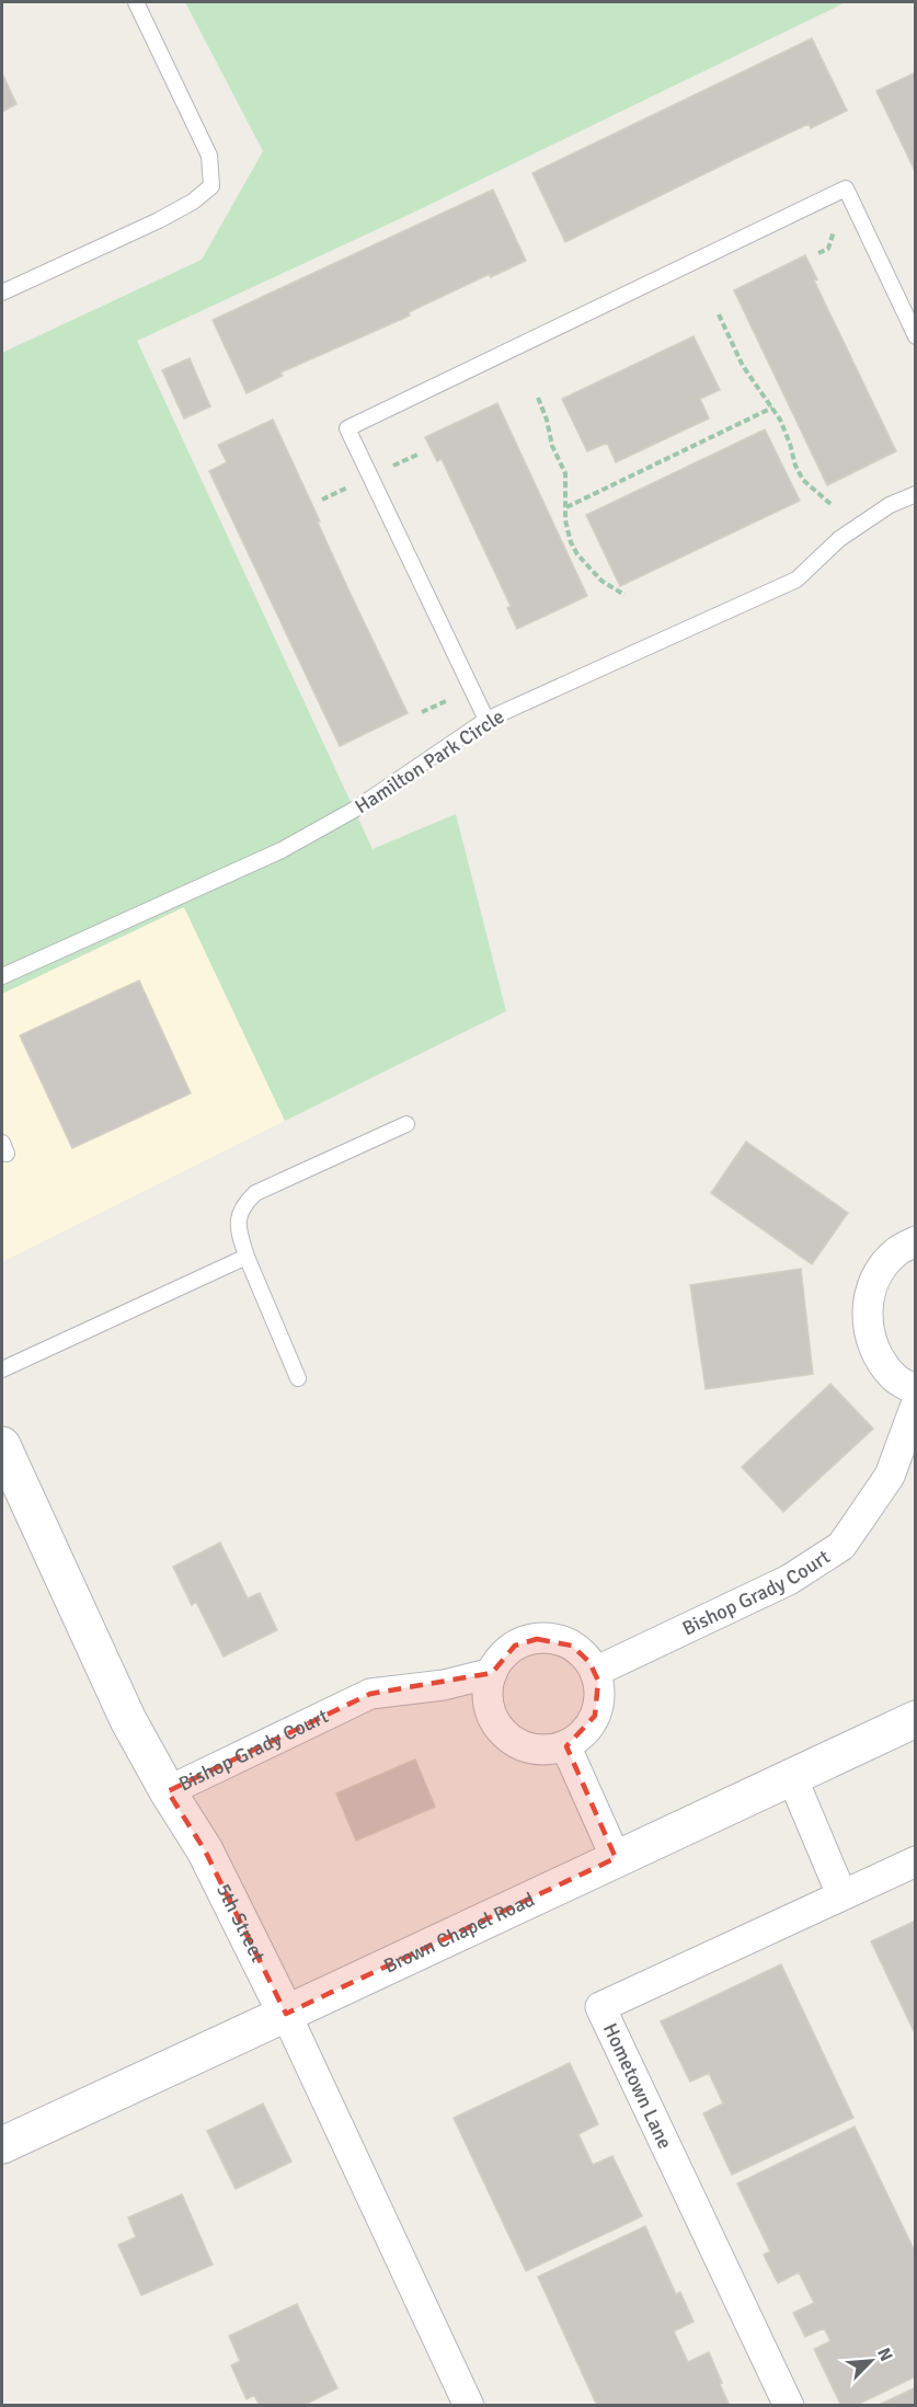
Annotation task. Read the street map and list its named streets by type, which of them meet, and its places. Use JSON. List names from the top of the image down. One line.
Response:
{"streets":{"street":["Bishop Grady Court","5th Street","Brown Chapel Road","Hometown Lane"],"lane":["Hamilton Park Circle"]},"crossings":[["Bishop Grady Court","5th Street"],["5th Street","Brown Chapel Road"]],"north":"top right"}
